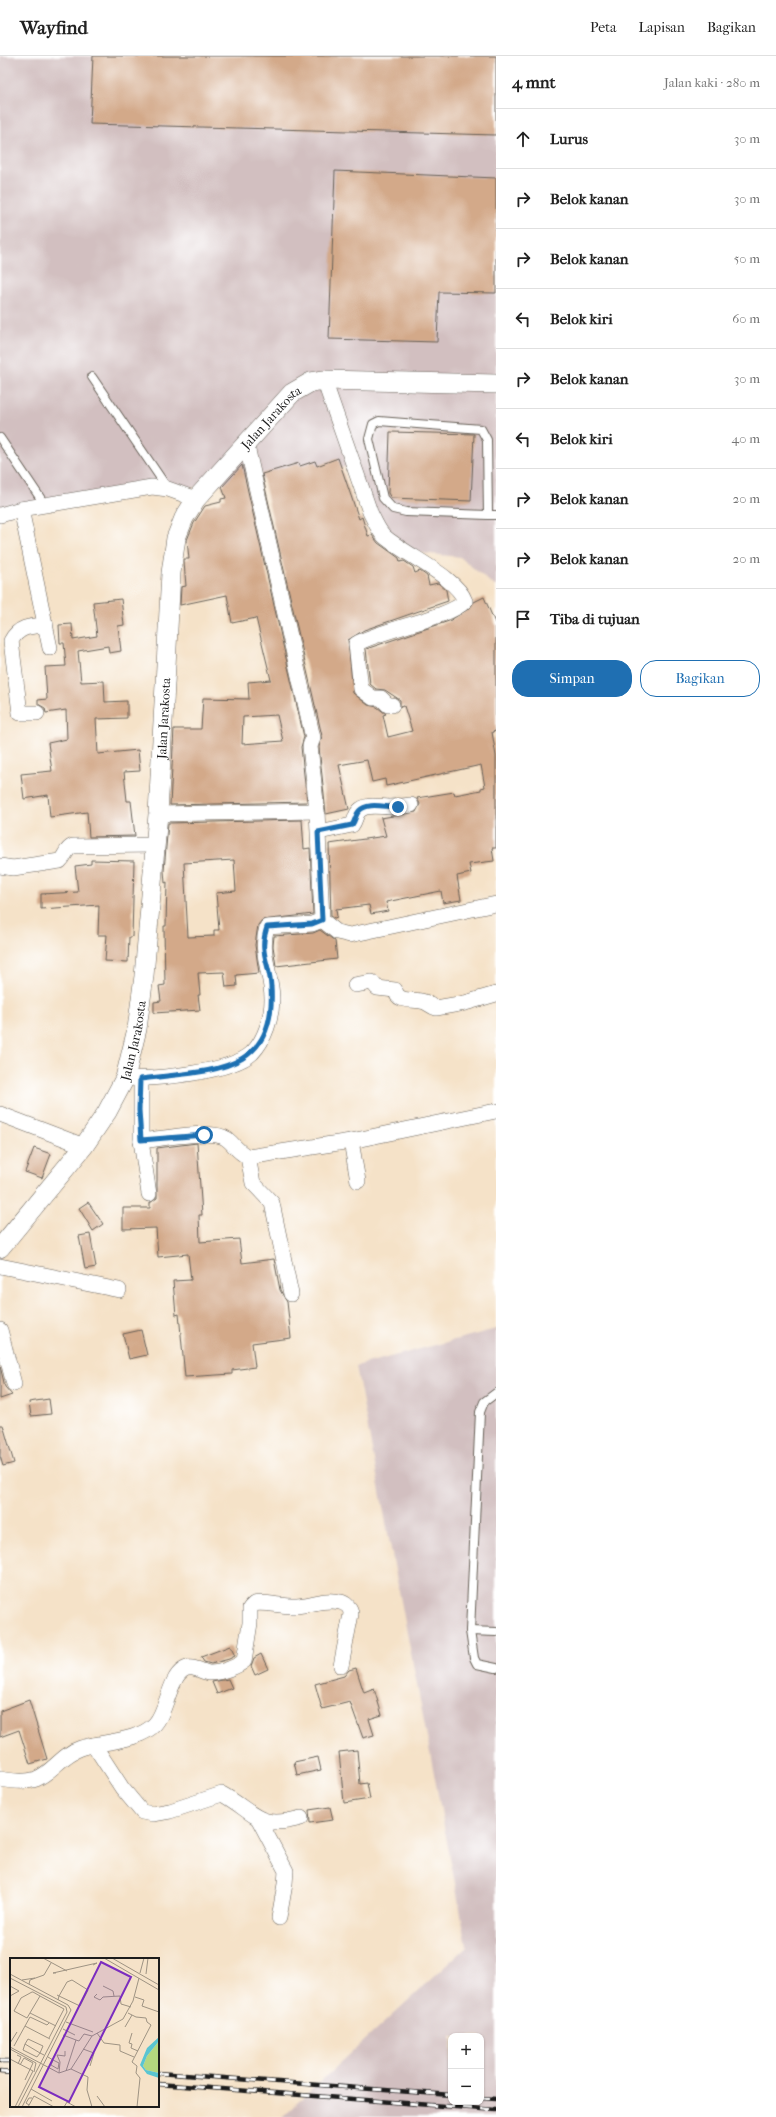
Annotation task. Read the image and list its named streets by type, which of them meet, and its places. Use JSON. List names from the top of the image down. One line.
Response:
{"streets":{"street":["Jalan Jarakosta"]},"page":{"header":"Wayfind","nav":["Peta","Lapisan","Bagikan"],"heading":["4 mnt","Jalan kaki · 280 m"],"list":[["Lurus","30 m"],["Belok kanan","30 m"],["Belok kanan","50 m"],["Belok kiri","60 m"],["Belok kanan","30 m"],["Belok kiri","40 m"],["Belok kanan","20 m"],["Belok kanan","20 m"],"Tiba di tujuan"],"buttons":["Simpan","Bagikan"],"map_buttons":["+","−"]}}
